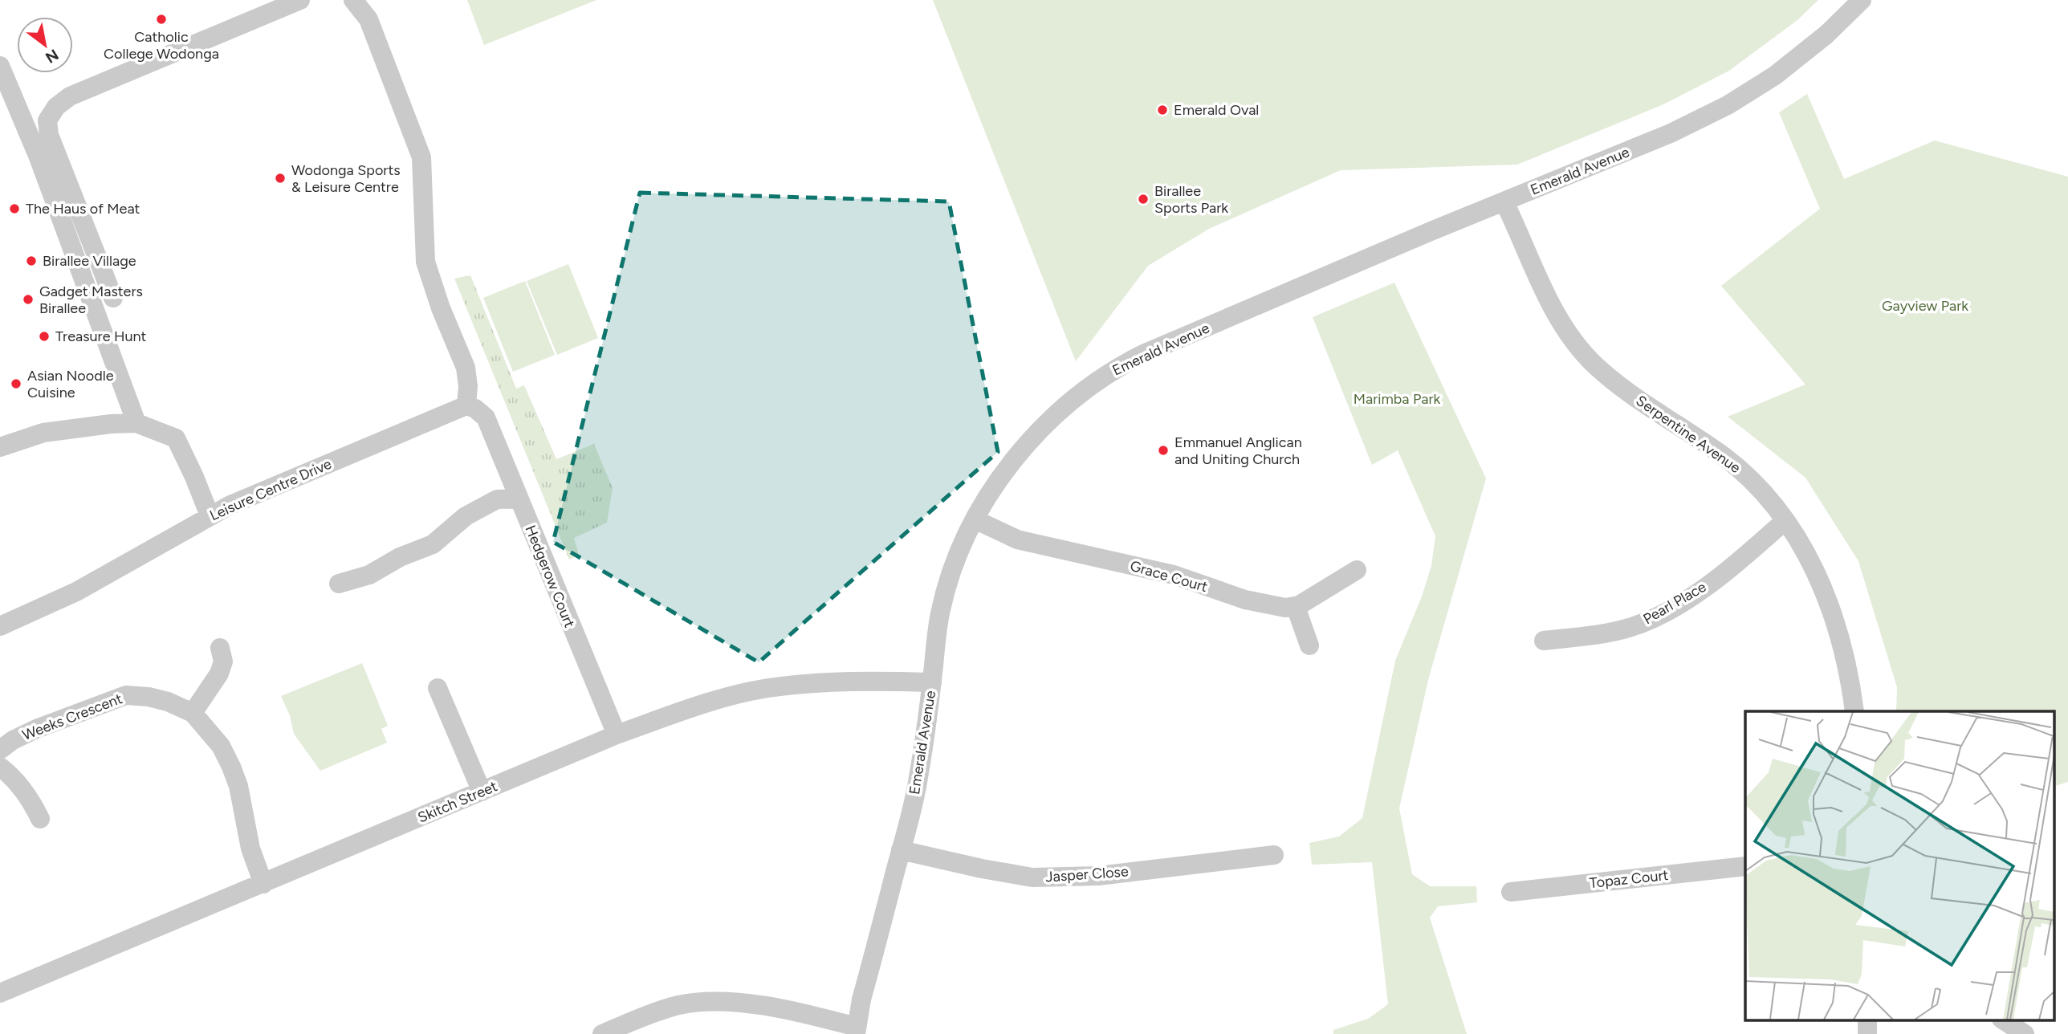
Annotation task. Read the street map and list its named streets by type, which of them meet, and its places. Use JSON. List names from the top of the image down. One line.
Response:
{"streets":{"street":["Emerald Avenue","Serpentine Avenue","Leisure Centre Drive","Hedgerow Court","Grace Court","Pearl Place","Weeks Crescent","Skitch Street","Jasper Close","Topaz Court"]},"crossings":[["Emerald Avenue","Serpentine Avenue"],["Emerald Avenue","Grace Court"],["Emerald Avenue","Skitch Street"],["Emerald Avenue","Jasper Close"],["Serpentine Avenue","Pearl Place"],["Leisure Centre Drive","Hedgerow Court"],["Hedgerow Court","Skitch Street"],["Weeks Crescent","Skitch Street"]],"parks":["Gayview Park","Marimba Park"],"places":["Catholic College Wodonga","Emerald Oval","Wodonga Sports & Leisure Centre","Birallee Sports Park","The Haus of Meat","Birallee Village","Gadget Masters Birallee","Treasure Hunt","Asian Noodle Cuisine","Emmanuel Anglican and Uniting Church"],"north":"bottom right"}
